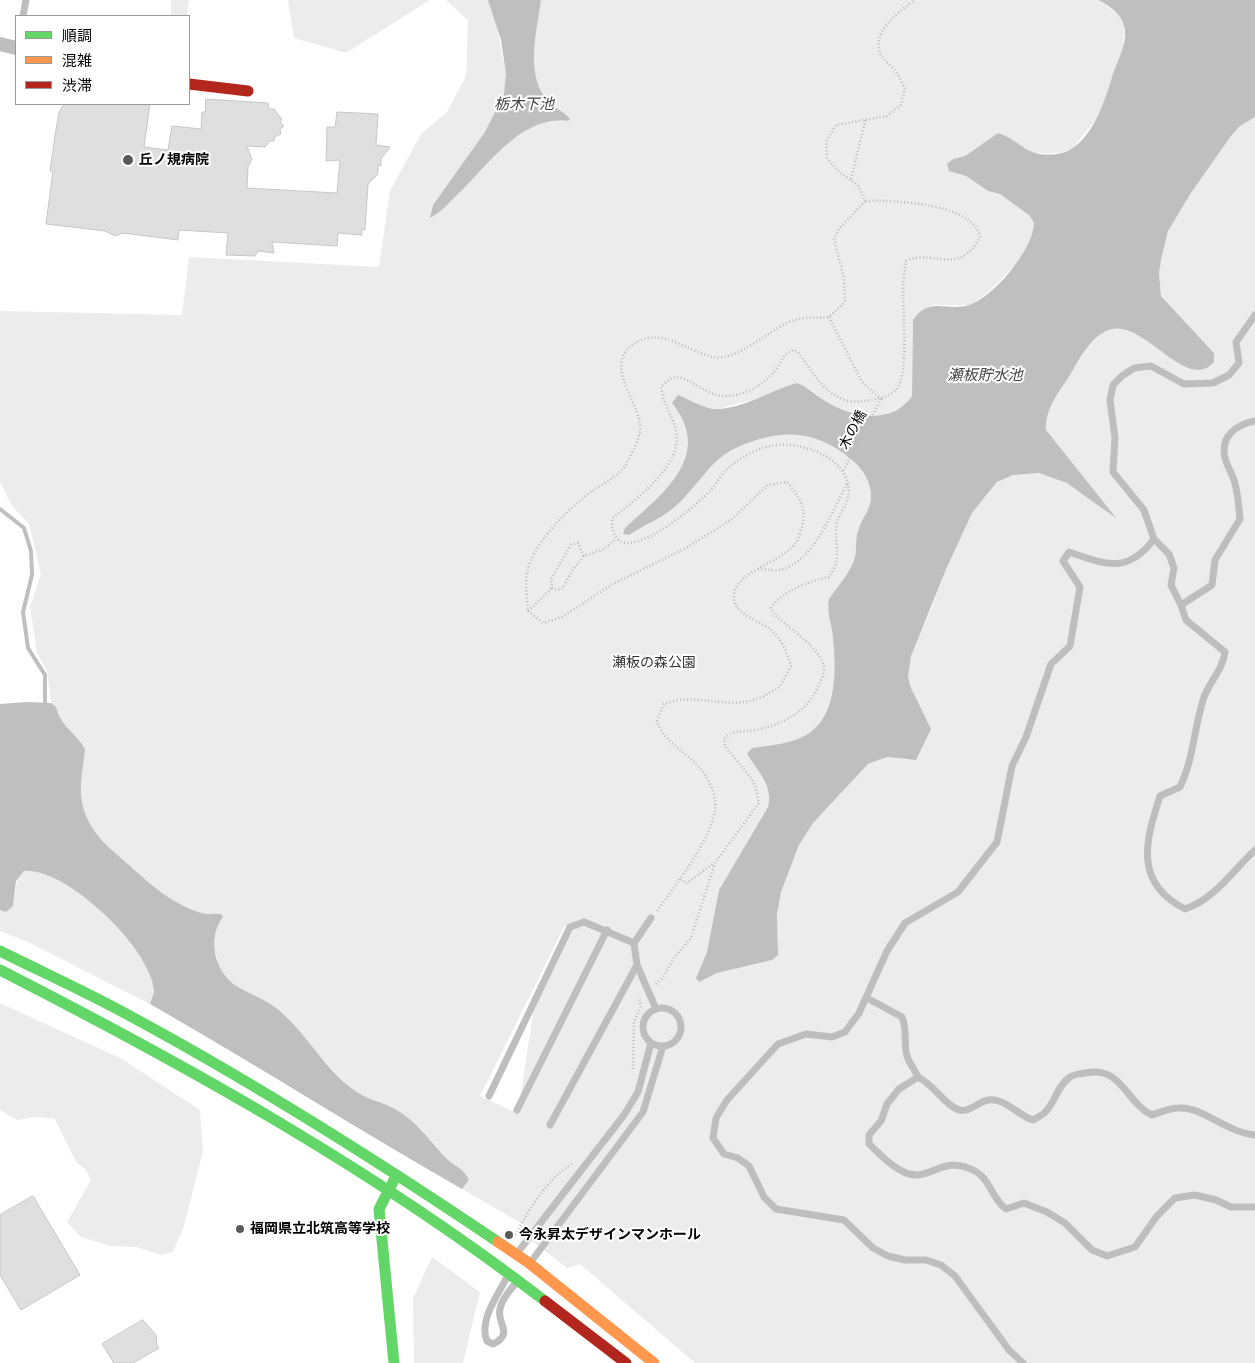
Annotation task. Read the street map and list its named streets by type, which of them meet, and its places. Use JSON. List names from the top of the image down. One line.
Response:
{"streets":{"path":["木の橋"]},"water":["栃木下池","瀬板貯水池"],"parks":["瀬板の森公園"],"places":["丘ノ規病院","福岡県立北筑高等学校","今永昇太デザインマンホール"],"legend":["順調","混雑","渋滞"]}
